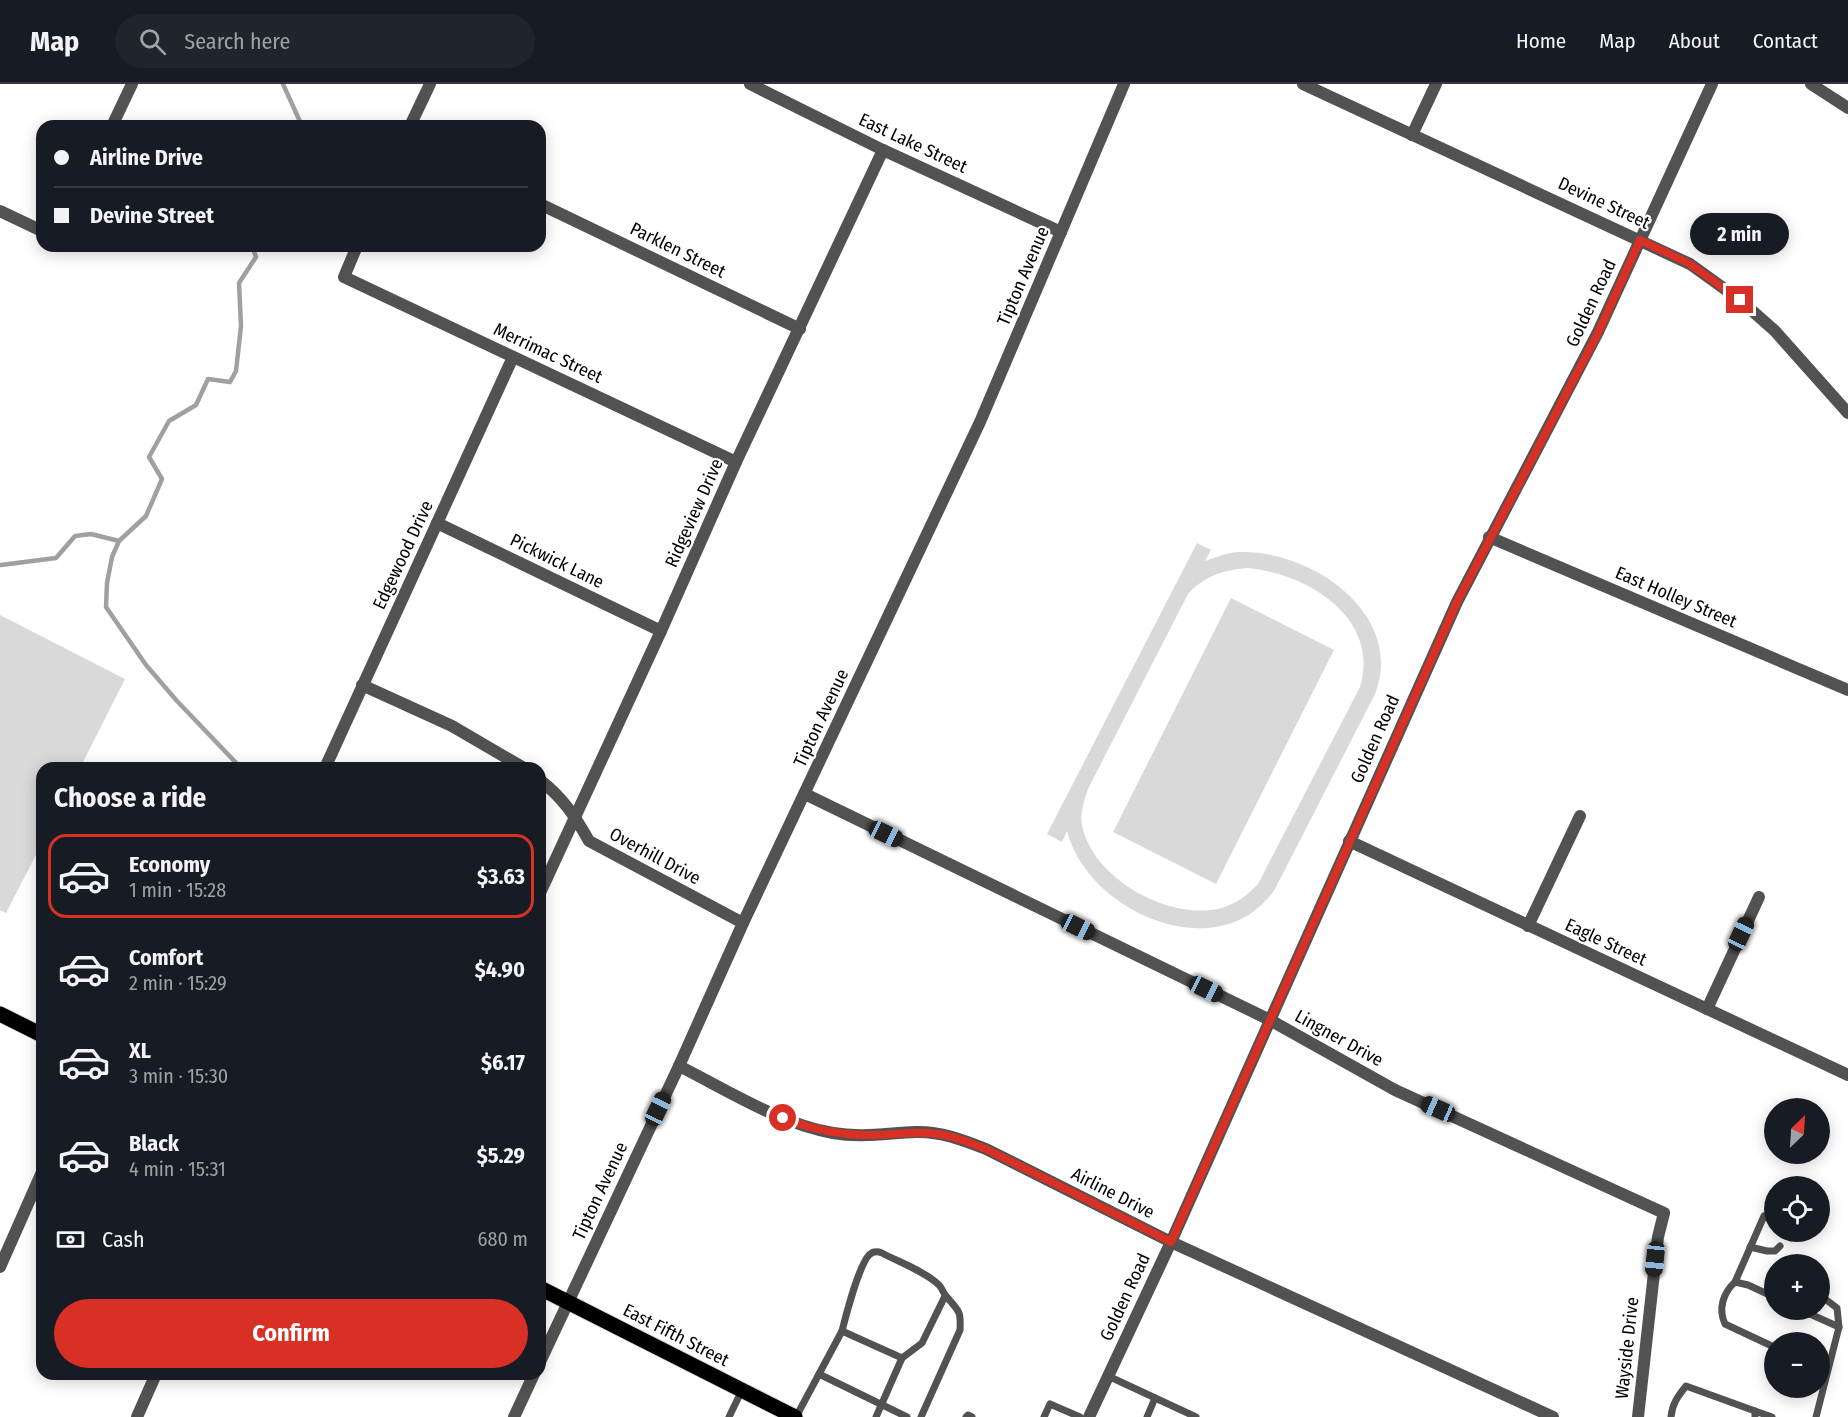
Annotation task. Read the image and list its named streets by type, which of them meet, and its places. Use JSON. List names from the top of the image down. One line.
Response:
{"streets":{"main road":["East Fifth Street"],"street":["East Lake Street","Devine Street","Parklen Street","Tipton Avenue","Golden Road","Merrimac Street","Ridgeview Drive","Edgewood Drive","Pickwick Lane","East Holley Street","Overhill Drive","Eagle Street","Lingner Drive","Airline Drive","Wayside Drive"]},"crossings":[["East Lake Street","Tipton Avenue"],["East Lake Street","Ridgeview Drive"],["Devine Street","Golden Road"],["Parklen Street","Ridgeview Drive"],["Tipton Avenue","Overhill Drive"],["Tipton Avenue","Lingner Drive"],["Tipton Avenue","Airline Drive"],["Tipton Avenue","East Fifth Street"],["Golden Road","East Holley Street"],["Golden Road","Eagle Street"],["Golden Road","Lingner Drive"],["Golden Road","Airline Drive"],["Merrimac Street","Ridgeview Drive"],["Merrimac Street","Edgewood Drive"],["Ridgeview Drive","Pickwick Lane"],["Ridgeview Drive","Overhill Drive"],["Edgewood Drive","Pickwick Lane"],["Lingner Drive","Wayside Drive"]],"north":"top right","page":{"header":"Map","search":"Search here","nav":["Home","Map","About","Contact"],"banner":["Airline Drive","Devine Street"],"bubble":"2 min","heading":"Choose a ride","list":[{"name":"Economy","note":"1 min · 15:28","value":"$3.63"},{"name":"Comfort","note":"2 min · 15:29","value":"$4.90"},{"name":"XL","note":"3 min · 15:30","value":"$6.17"},{"name":"Black","note":"4 min · 15:31","value":"$5.29"}],"map_buttons":["+","−"],"pay":["Cash","680 m"],"buttons":"Confirm"}}
